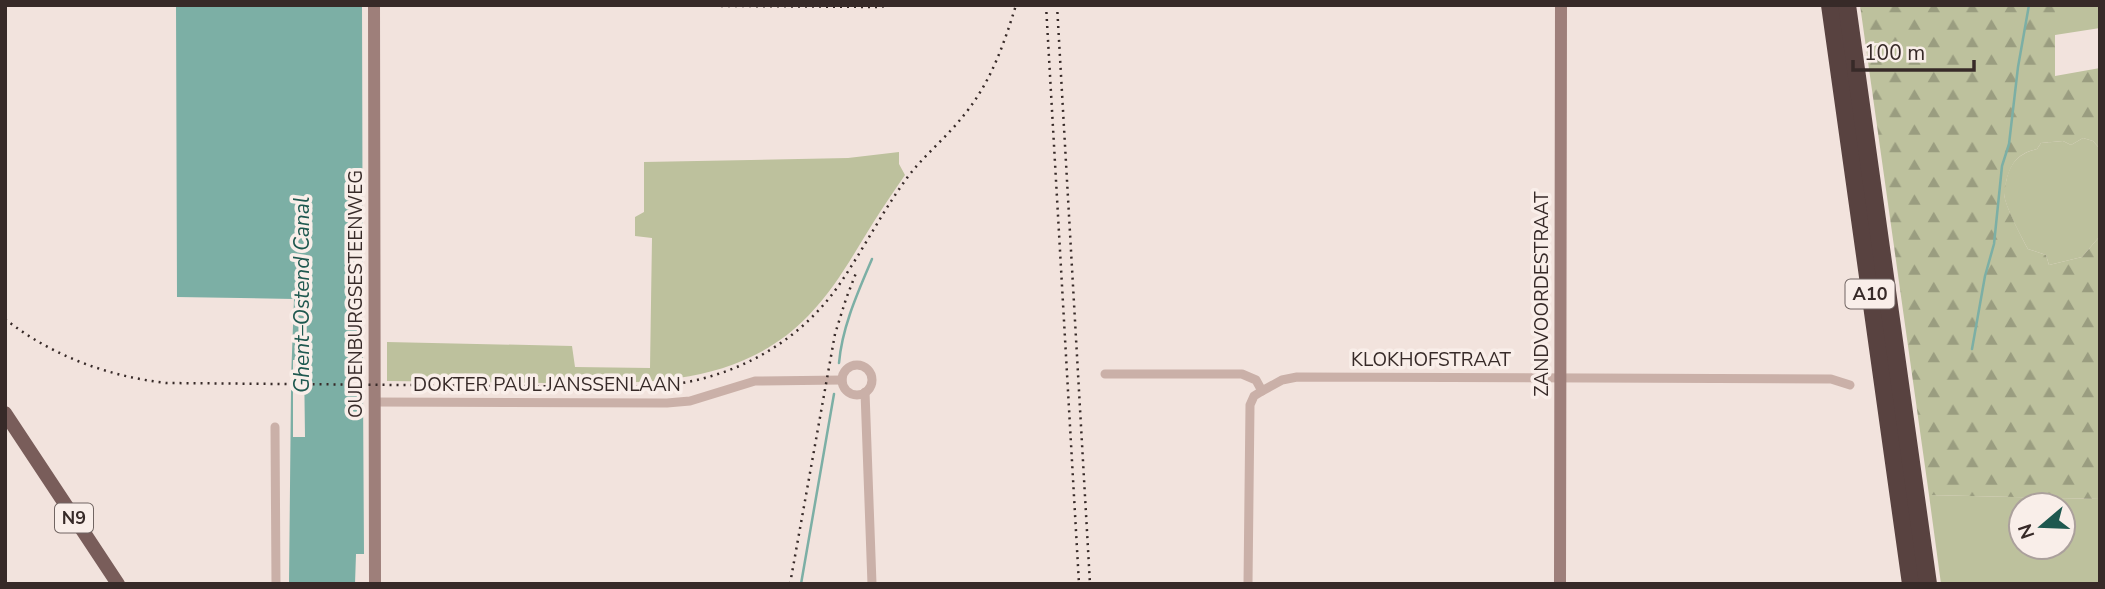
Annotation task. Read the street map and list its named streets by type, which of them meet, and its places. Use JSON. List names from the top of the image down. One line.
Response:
{"streets":{"highway":["A10"],"main road":["N9"],"street":["OUDENBURGSESTEENWEG","ZANDVOORDESTRAAT","KLOKHOFSTRAAT","DOKTER PAUL JANSSENLAAN"]},"crossings":[["OUDENBURGSESTEENWEG","DOKTER PAUL JANSSENLAAN"],["ZANDVOORDESTRAAT","KLOKHOFSTRAAT"]],"water":["Ghent–Ostend Canal"],"scale_bar":"100 m","north":"left"}
